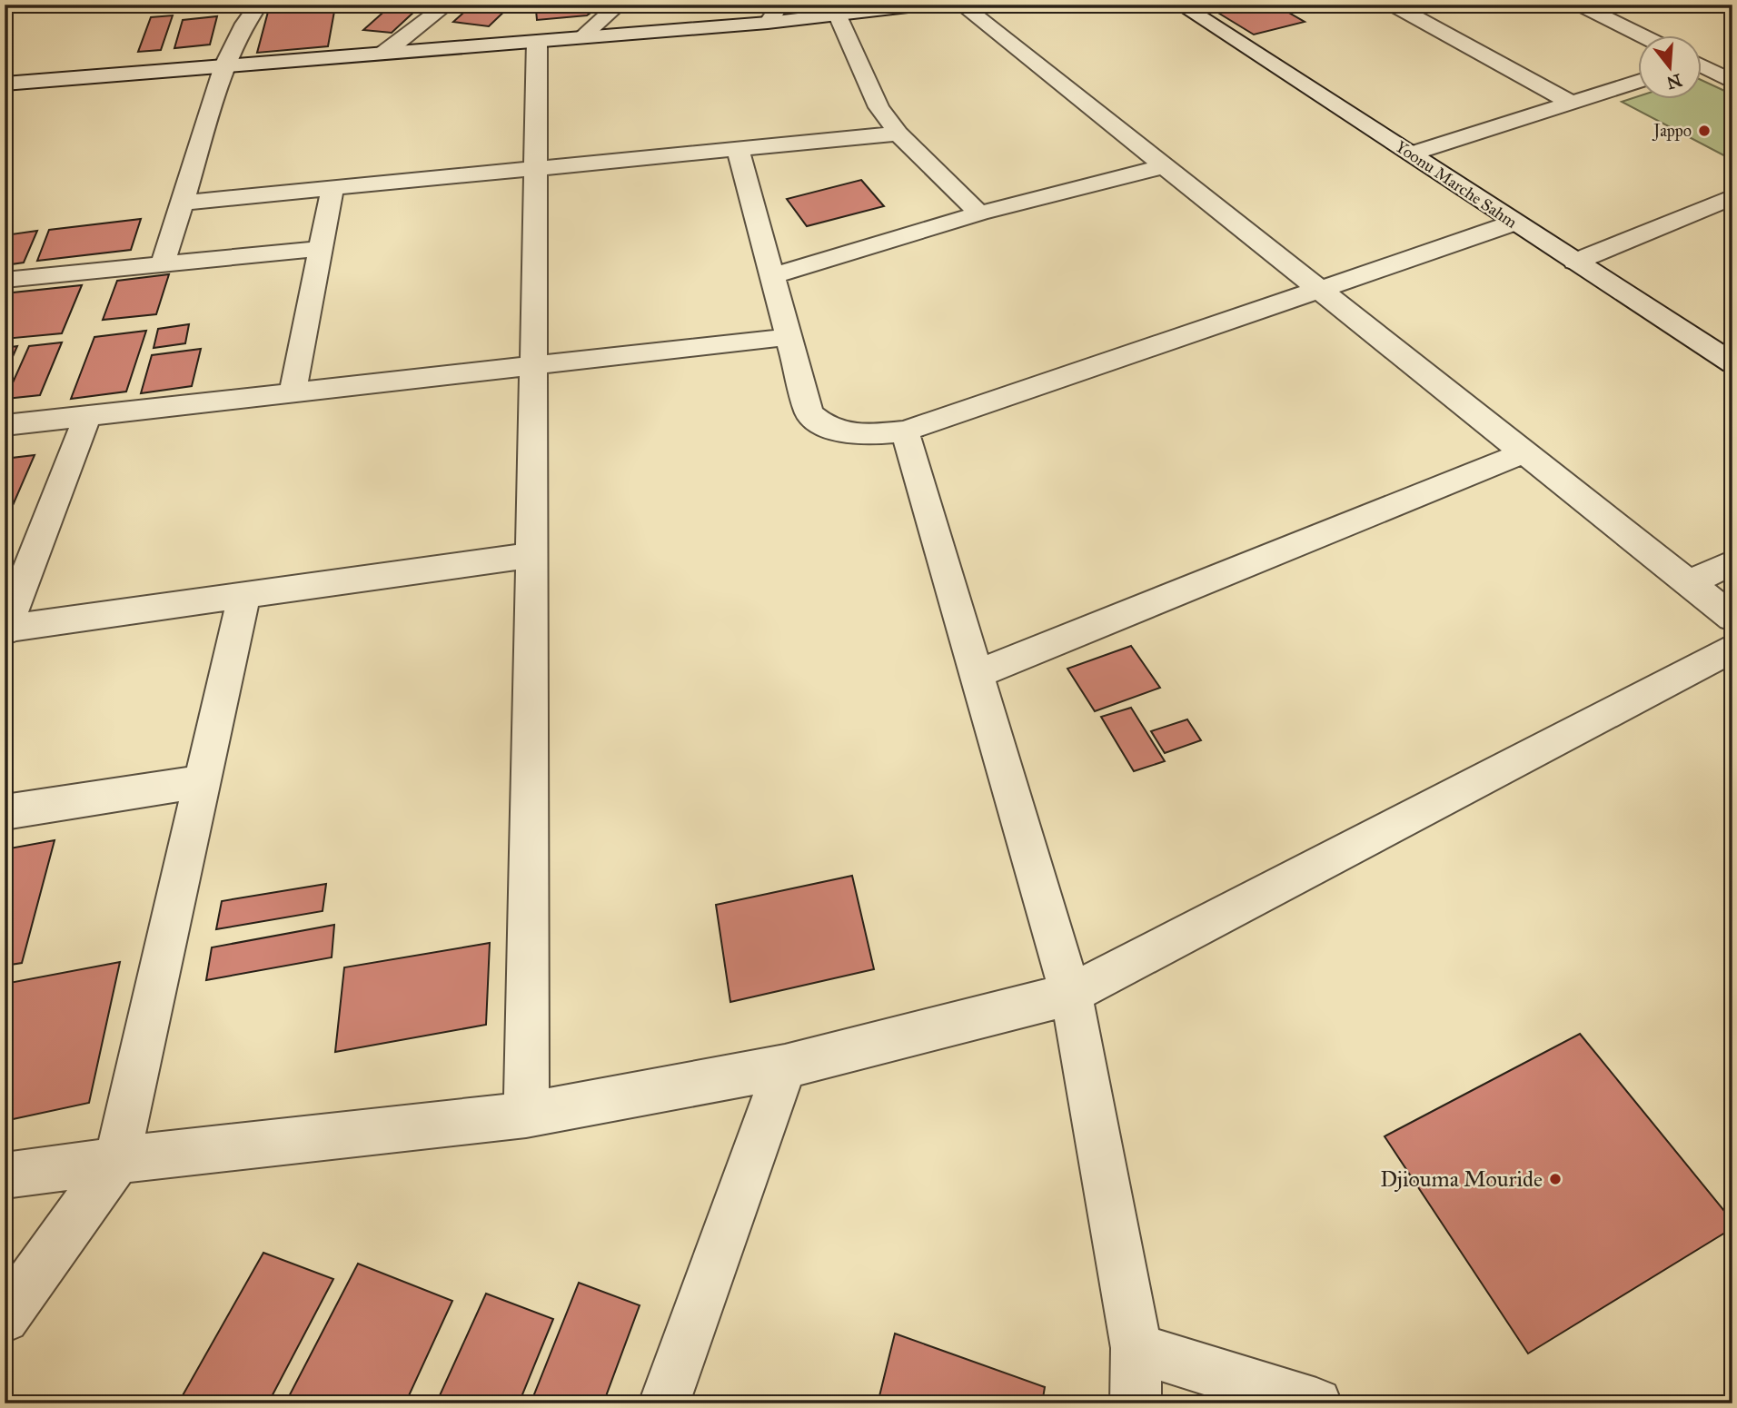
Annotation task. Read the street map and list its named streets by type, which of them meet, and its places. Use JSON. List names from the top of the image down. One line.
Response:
{"streets":{"street":["Yoonu Marche Sahm"]},"places":["Jappo","Djiouma Mouride"],"north":"bottom"}
